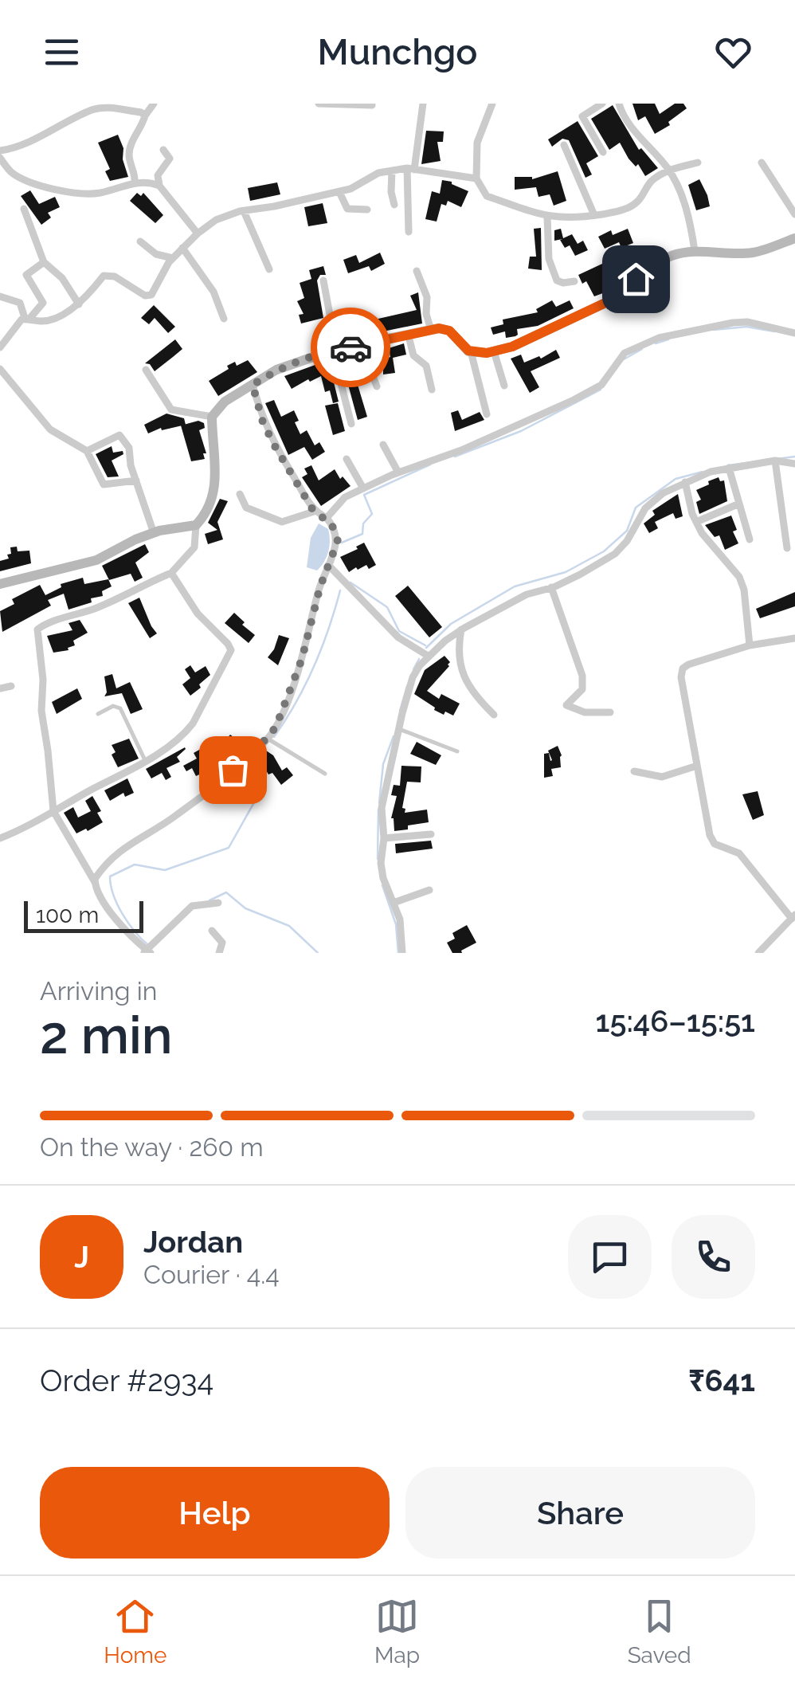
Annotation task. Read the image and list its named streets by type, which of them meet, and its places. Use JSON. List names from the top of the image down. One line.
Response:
{"scale_bar":"100 m","page":{"header":"Munchgo","scale":"100 m","heading":["2 min","Arriving in","15:46–15:51"],"panel":["Jordan","Courier · 4.4","Order #2934","₹641"],"bar":"On the way · 260 m","round":"J","buttons":["Help","Share"],"tabs":["Home","Map","Saved"]}}
